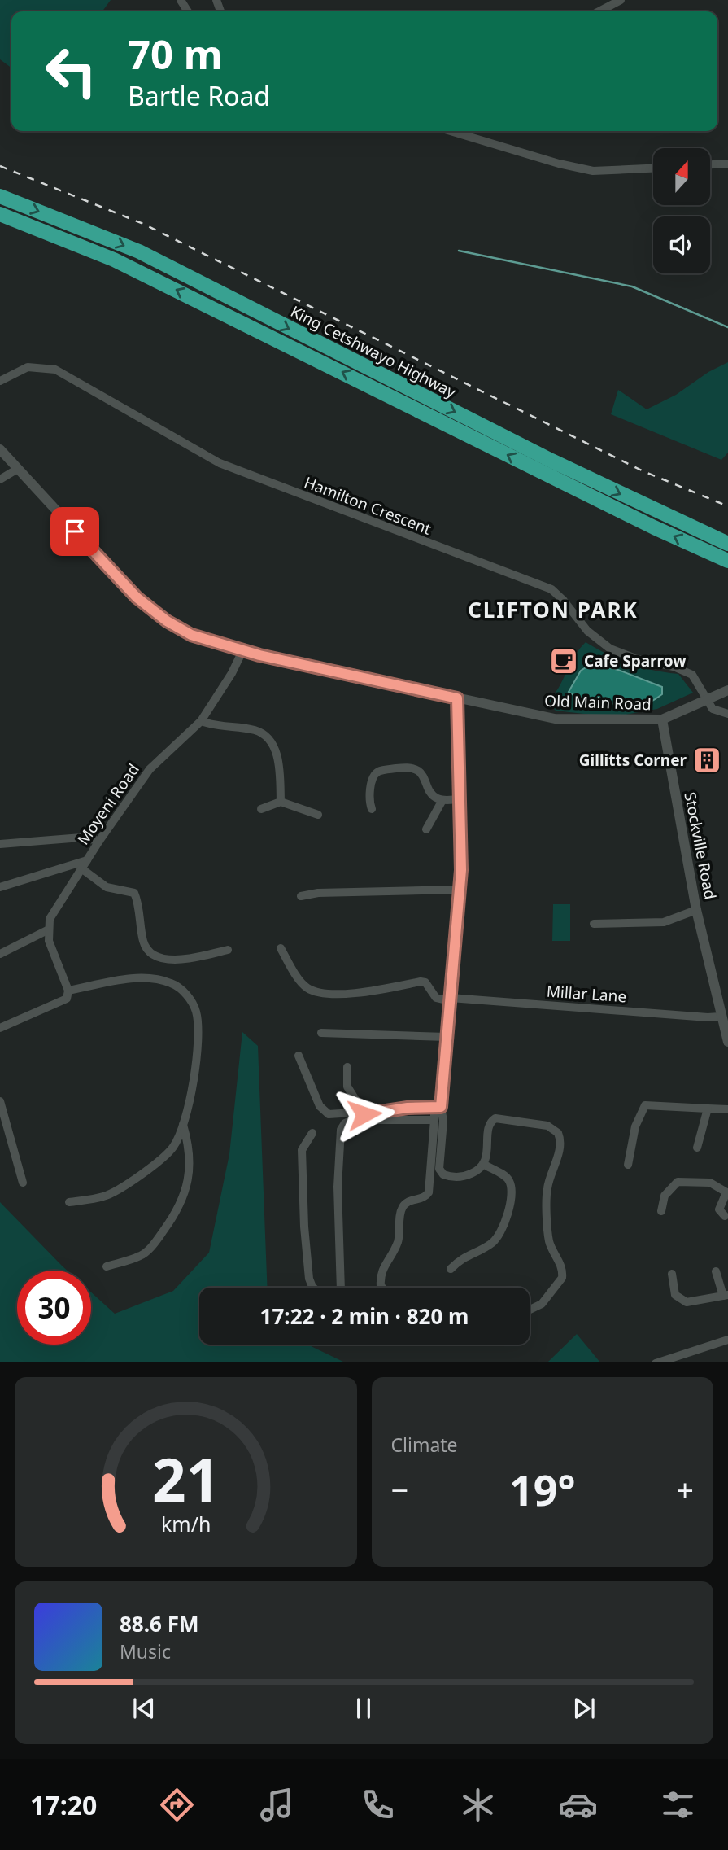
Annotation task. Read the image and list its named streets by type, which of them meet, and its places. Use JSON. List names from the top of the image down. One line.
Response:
{"streets":{"highway":["King Cetshwayo Highway"],"street":["Hamilton Crescent","Old Main Road","Moyeni Road","Stockville Road","Millar Lane"]},"crossings":[["Hamilton Crescent","Old Main Road"],["Old Main Road","Moyeni Road"],["Old Main Road","Stockville Road"],["Stockville Road","Millar Lane"]],"districts":["CLIFTON PARK"],"places":{"cafe":["Cafe Sparrow"],"building":["Gillitts Corner"]},"north":"top","page":{"turn":["70 m","Bartle Road"],"limit":"30","trip":"17:22 · 2 min · 820 m","tile":"Climate","heat":["−","19°","+"],"song":["88.6 FM","Music"],"tabs":"17:20","gauge":["21","km/h"]}}
